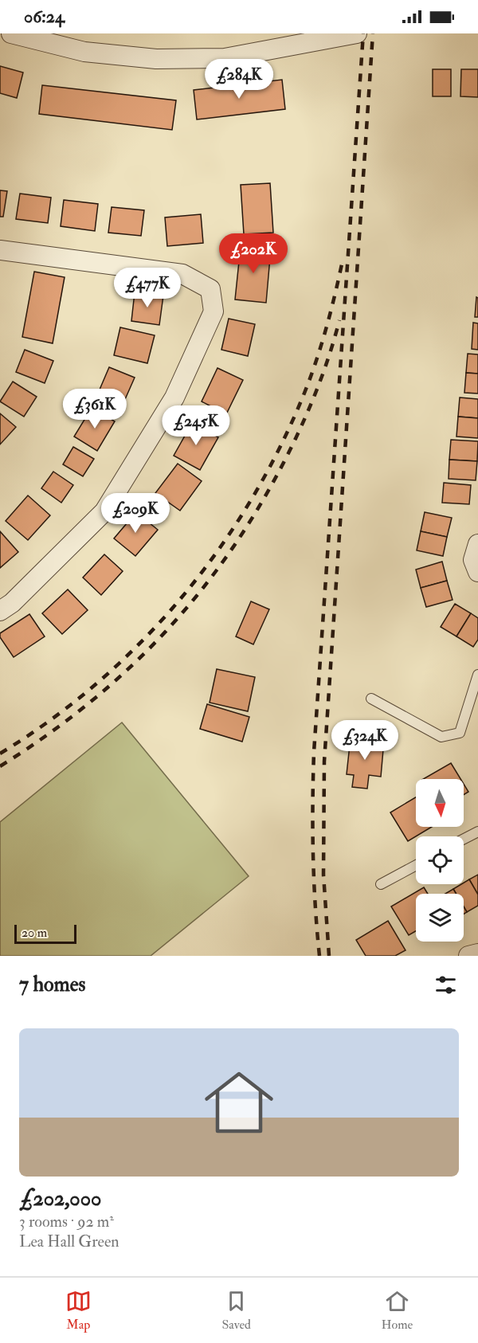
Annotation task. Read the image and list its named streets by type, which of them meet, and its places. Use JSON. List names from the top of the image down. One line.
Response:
{"scale_bar":"20 m","north":"bottom","page":{"status":"06:24","price":["£284K","£202K","£477K","£361K","£245K","£209K","£324K"],"scale":"20 m","heading":"7 homes","list":[{"name":"£202,000","note":"3 rooms · 92 m² · Lea Hall Green"}],"tabs":["Map","Saved","Home"]}}
